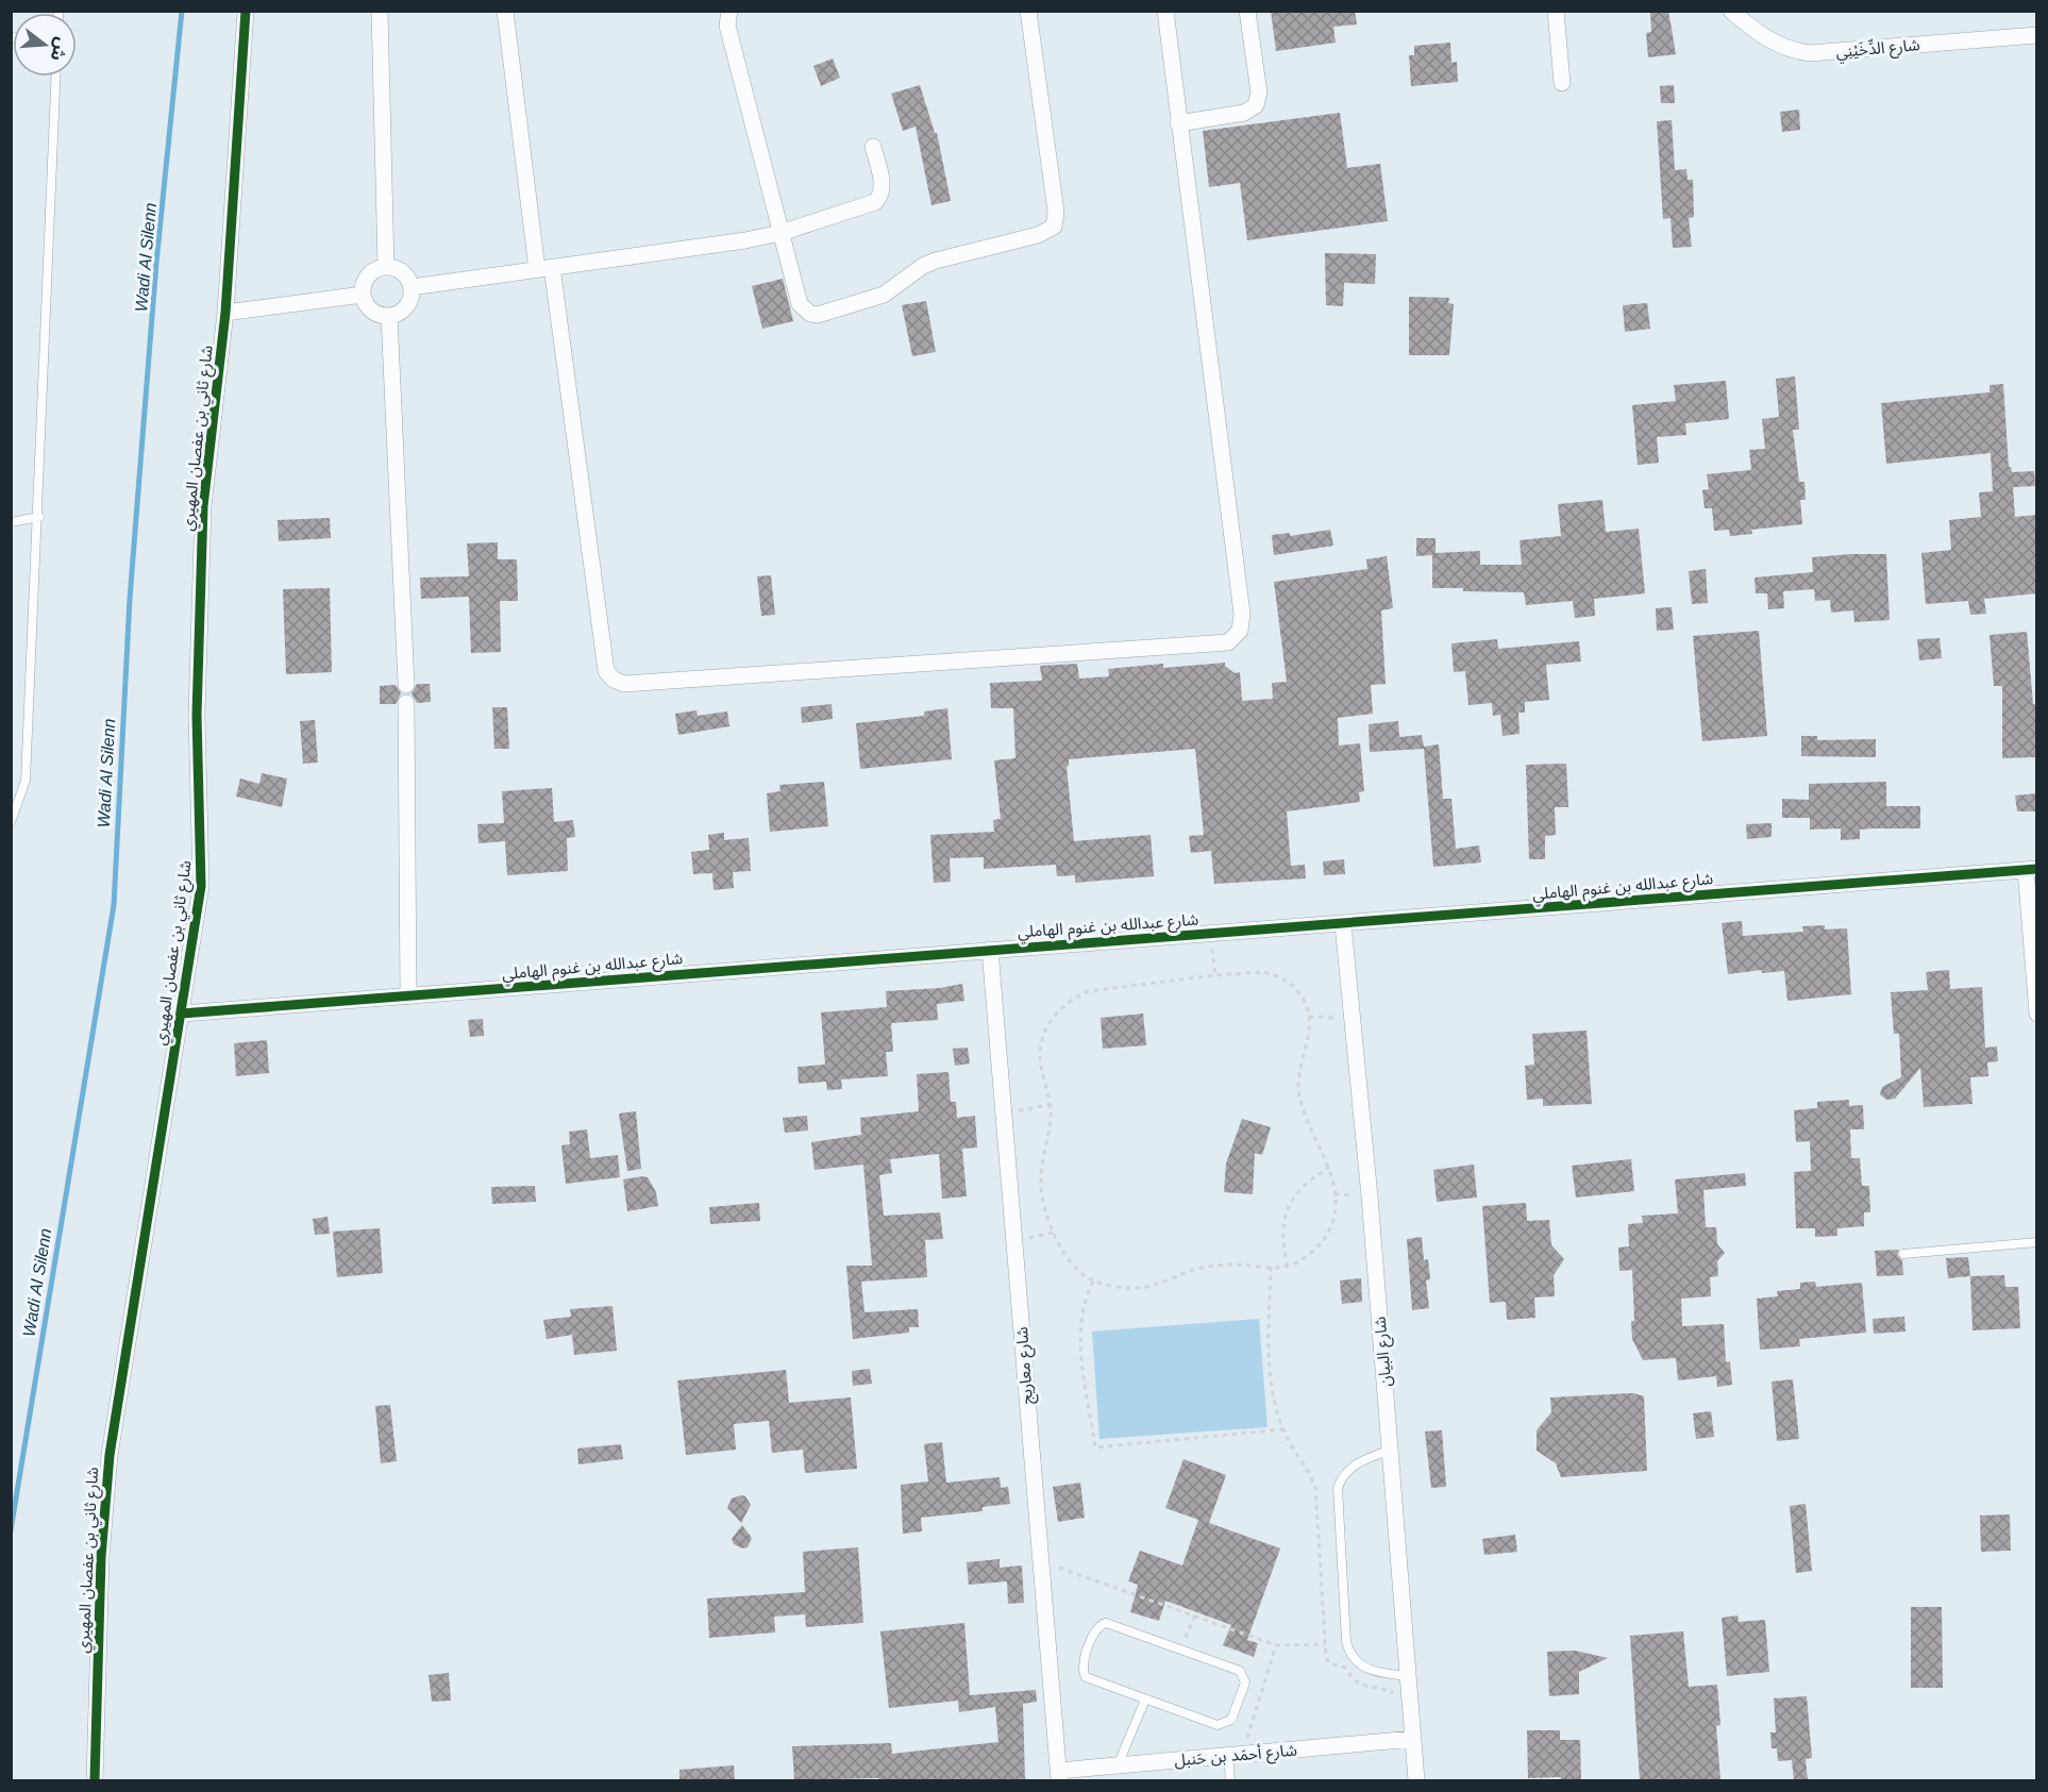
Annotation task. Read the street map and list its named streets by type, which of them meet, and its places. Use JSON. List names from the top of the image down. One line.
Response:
{"streets":{"street":["شارع الدِّخَيْنِي","شارع ثاني بن عفصان المهيري","شارع عبدالله بن غنوم الهاملي","شارع البيان","شارع معاريج","شارع أحمَد بن حَنبل"]},"crossings":[["شارع ثاني بن عفصان المهيري","شارع عبدالله بن غنوم الهاملي"],["شارع عبدالله بن غنوم الهاملي","شارع البيان"],["شارع عبدالله بن غنوم الهاملي","شارع معاريج"],["شارع البيان","شارع أحمَد بن حَنبل"],["شارع معاريج","شارع أحمَد بن حَنبل"]],"water":["Wadi Al Silenn"],"north":"right"}
